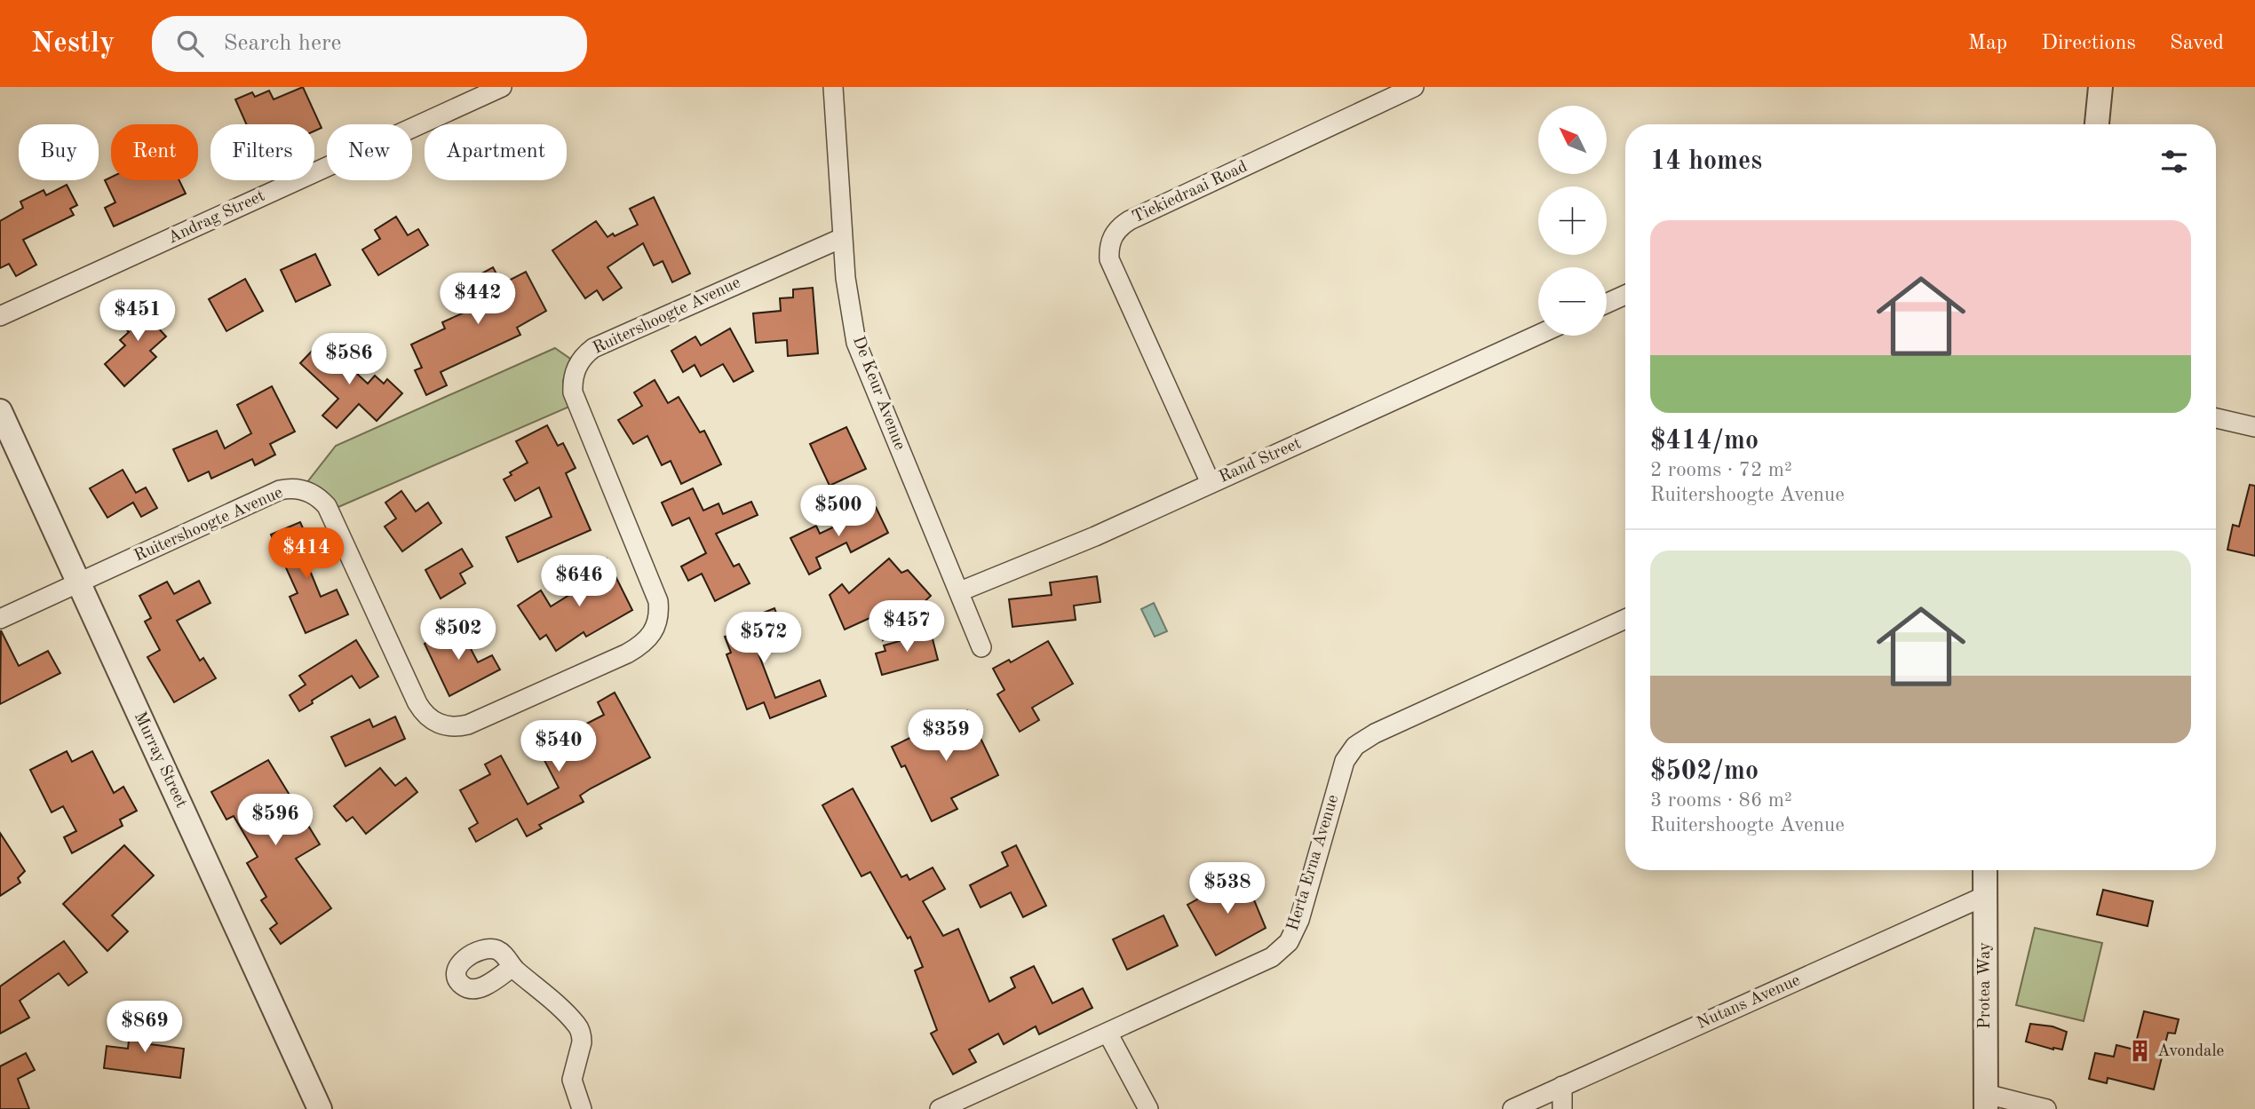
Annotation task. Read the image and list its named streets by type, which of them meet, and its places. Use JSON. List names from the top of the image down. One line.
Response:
{"streets":{"street":["Tiekiedraai Road","Andrag Street","Ruitershoogte Avenue","De Keur Avenue","Rand Street","Murray Street","Herta Erna Avenue","Protea Way","Nutans Avenue"]},"crossings":[["Tiekiedraai Road","Rand Street"],["Ruitershoogte Avenue","De Keur Avenue"],["Ruitershoogte Avenue","Murray Street"],["De Keur Avenue","Rand Street"],["Protea Way","Nutans Avenue"]],"places":{"building":["Avondale"]},"north":"top left","page":{"header":"Nestly","search":"Search here","nav":["Map","Directions","Saved"],"map_buttons":["+","−"],"chip":["Buy","Rent","Filters","New","Apartment"],"heading":"14 homes","list":[{"name":"$414/mo","note":"2 rooms · 72 m² · Ruitershoogte Avenue"},{"name":"$502/mo","note":"3 rooms · 86 m² · Ruitershoogte Avenue"}],"price":["$442","$451","$586","$500","$414","$646","$457","$502","$572","$359","$540","$596","$538","$869"]}}
